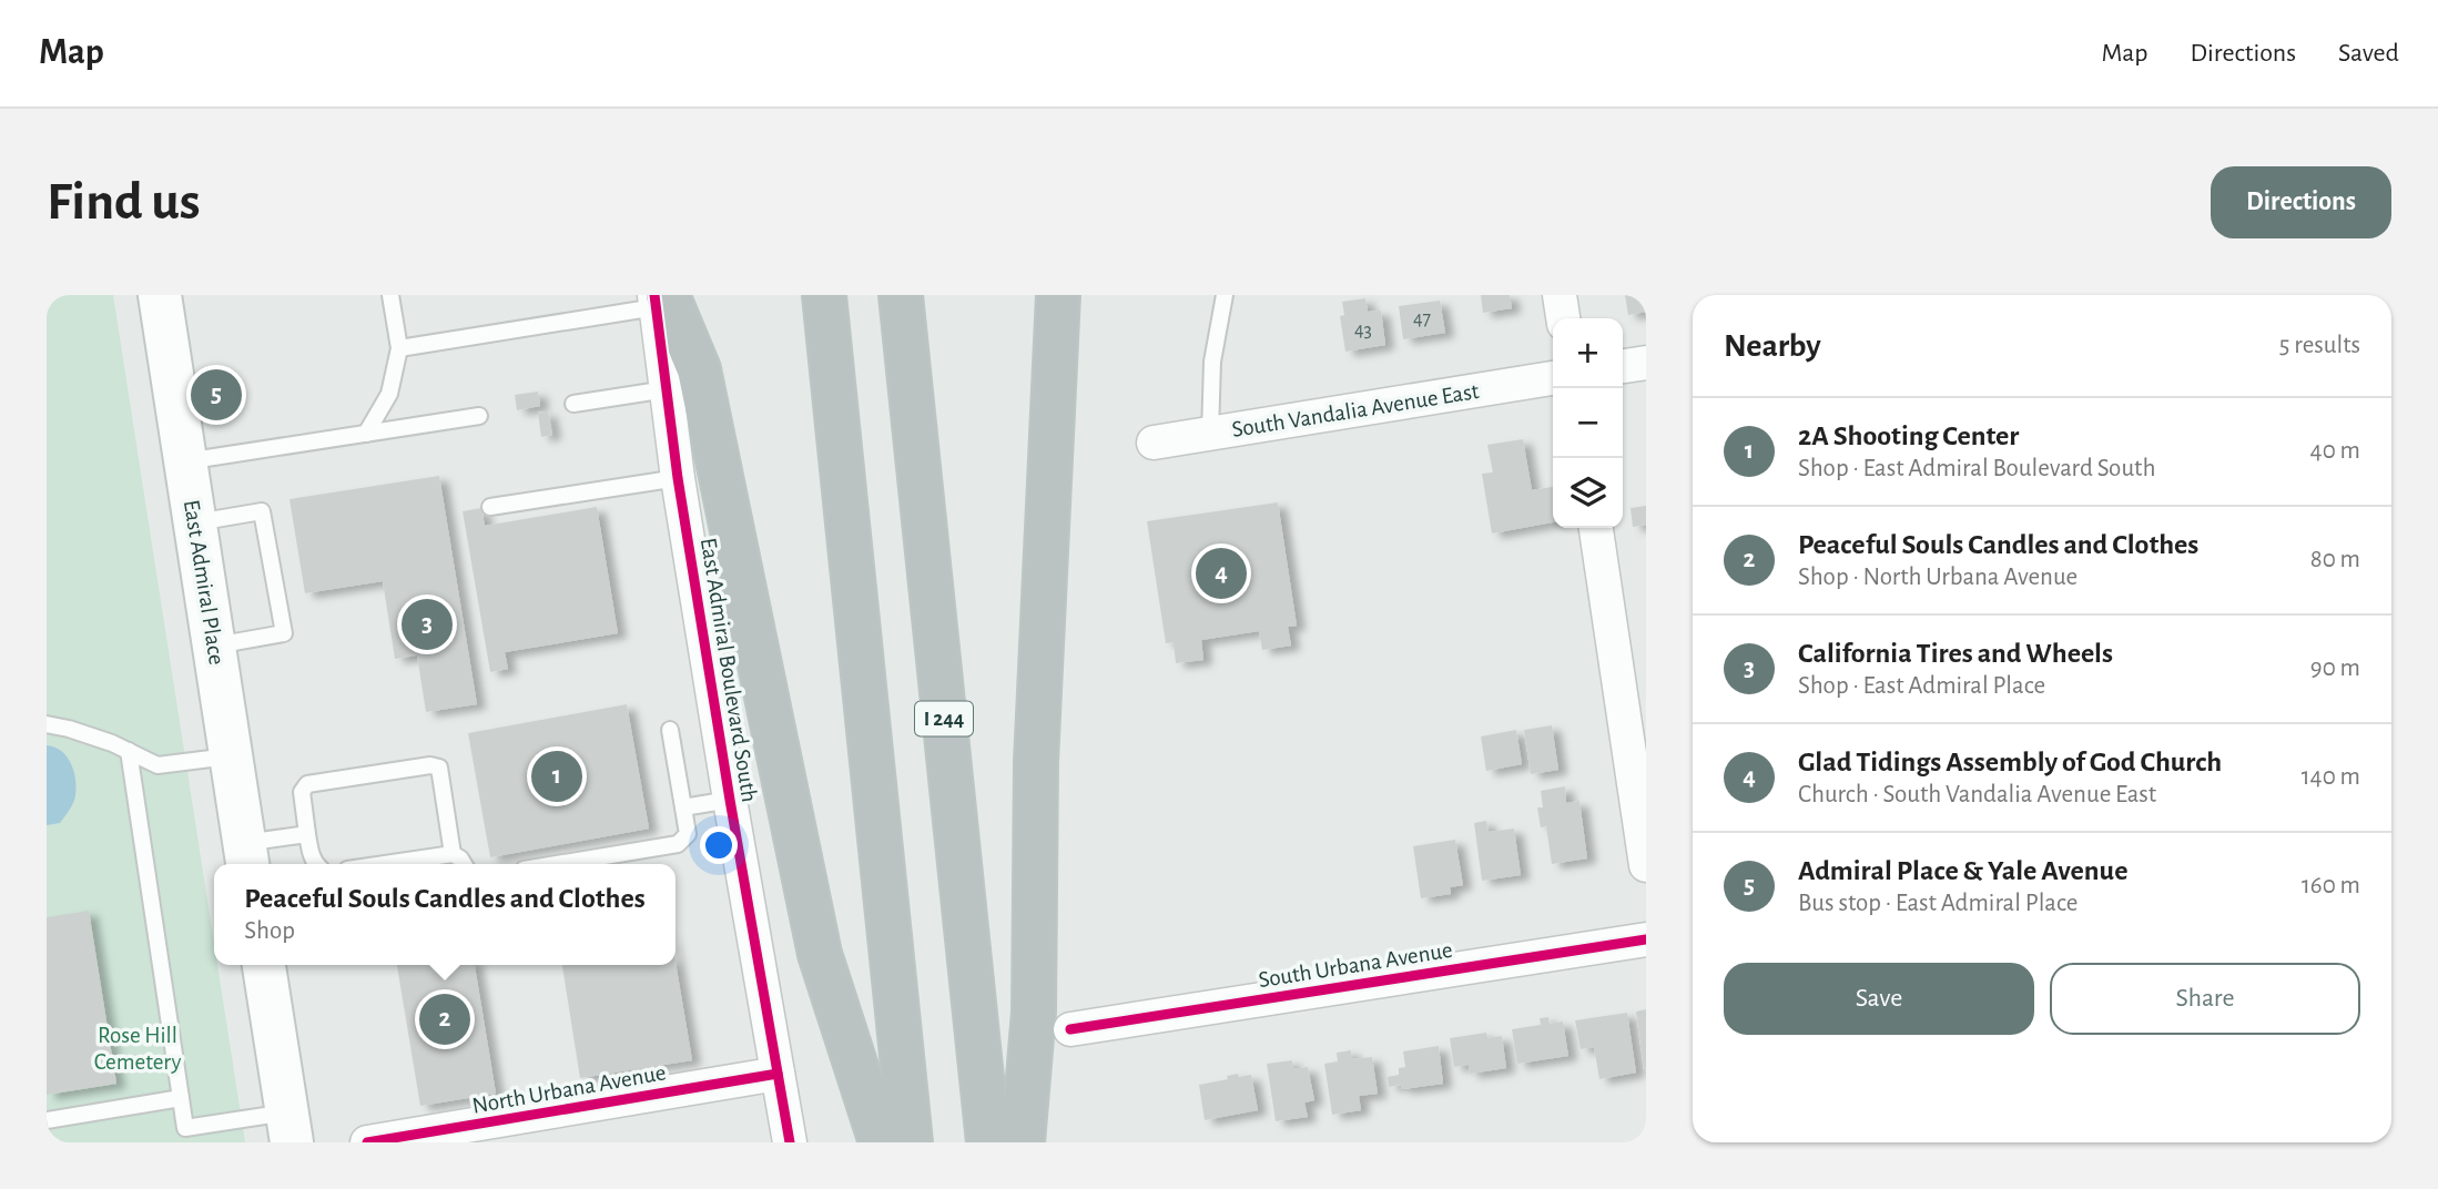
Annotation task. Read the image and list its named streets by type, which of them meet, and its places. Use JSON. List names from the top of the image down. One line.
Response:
{"streets":{"highway":["I 244"],"main road":["East Admiral Place"],"street":["South Vandalia Avenue East","East Admiral Boulevard South","South Urbana Avenue","North Urbana Avenue"]},"crossings":[["East Admiral Boulevard South","North Urbana Avenue"]],"parks":["Rose Hill Cemetery"],"house_numbers":["47","43"],"page":{"header":"Map","nav":["Map","Directions","Saved"],"buttons":["Directions",["Save","Share"]],"title":"Find us","heading":["Nearby","5 results"],"map_buttons":["+","−"],"pins":["5","4","3","1","2"],"list":[{"mark":"1","name":"2A Shooting Center","note":"Shop · East Admiral Boulevard South","value":"40 m"},{"mark":"2","name":"Peaceful Souls Candles and Clothes","note":"Shop · North Urbana Avenue","value":"80 m"},{"mark":"3","name":"California Tires and Wheels","note":"Shop · East Admiral Place","value":"90 m"},{"mark":"4","name":"Glad Tidings Assembly of God Church","note":"Church · South Vandalia Avenue East","value":"140 m"},{"mark":"5","name":"Admiral Place & Yale Avenue","note":"Bus stop · East Admiral Place","value":"160 m"}],"popup":["Peaceful Souls Candles and Clothes","Shop"]}}
